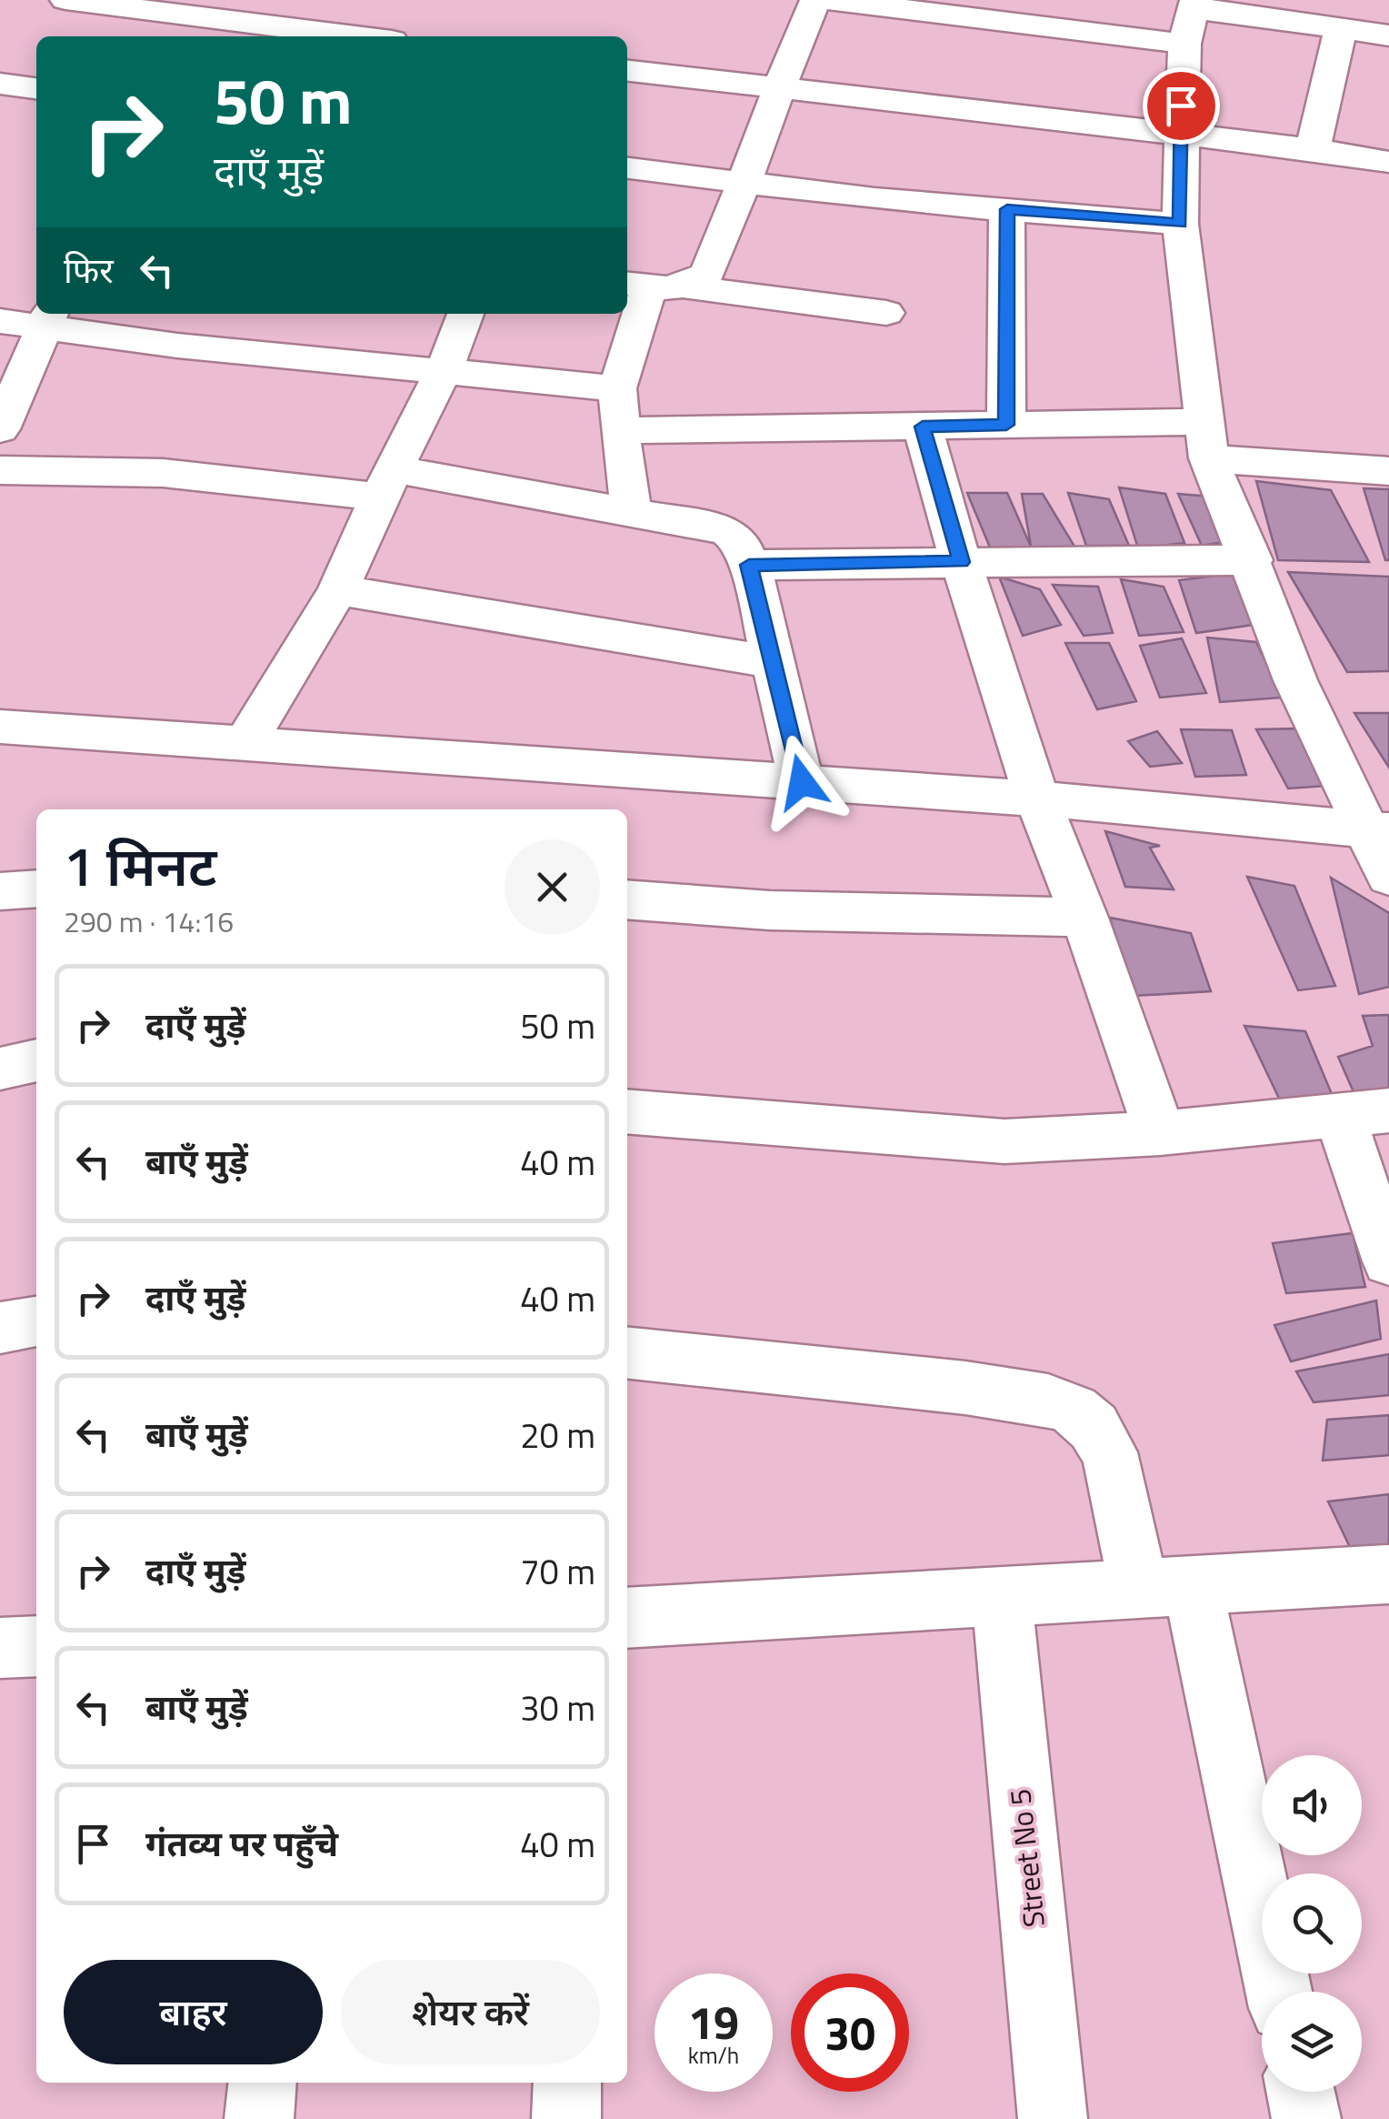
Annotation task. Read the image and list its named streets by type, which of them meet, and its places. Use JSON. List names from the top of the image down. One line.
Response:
{"streets":{"street":["Street No 5"]},"page":{"turn":["50 m","दाएँ मुड़ें"],"then":"फिर","heading":["1 मिनट","290 m · 14:16"],"list":[{"name":"दाएँ मुड़ें","value":"50 m"},{"name":"बाएँ मुड़ें","value":"40 m"},{"name":"दाएँ मुड़ें","value":"40 m"},{"name":"बाएँ मुड़ें","value":"20 m"},{"name":"दाएँ मुड़ें","value":"70 m"},{"name":"बाएँ मुड़ें","value":"30 m"},{"name":"गंतव्य पर पहुँचे","value":"40 m"}],"buttons":["बाहर","शेयर करें"],"speed":"19 km/h","limit":"30"}}
